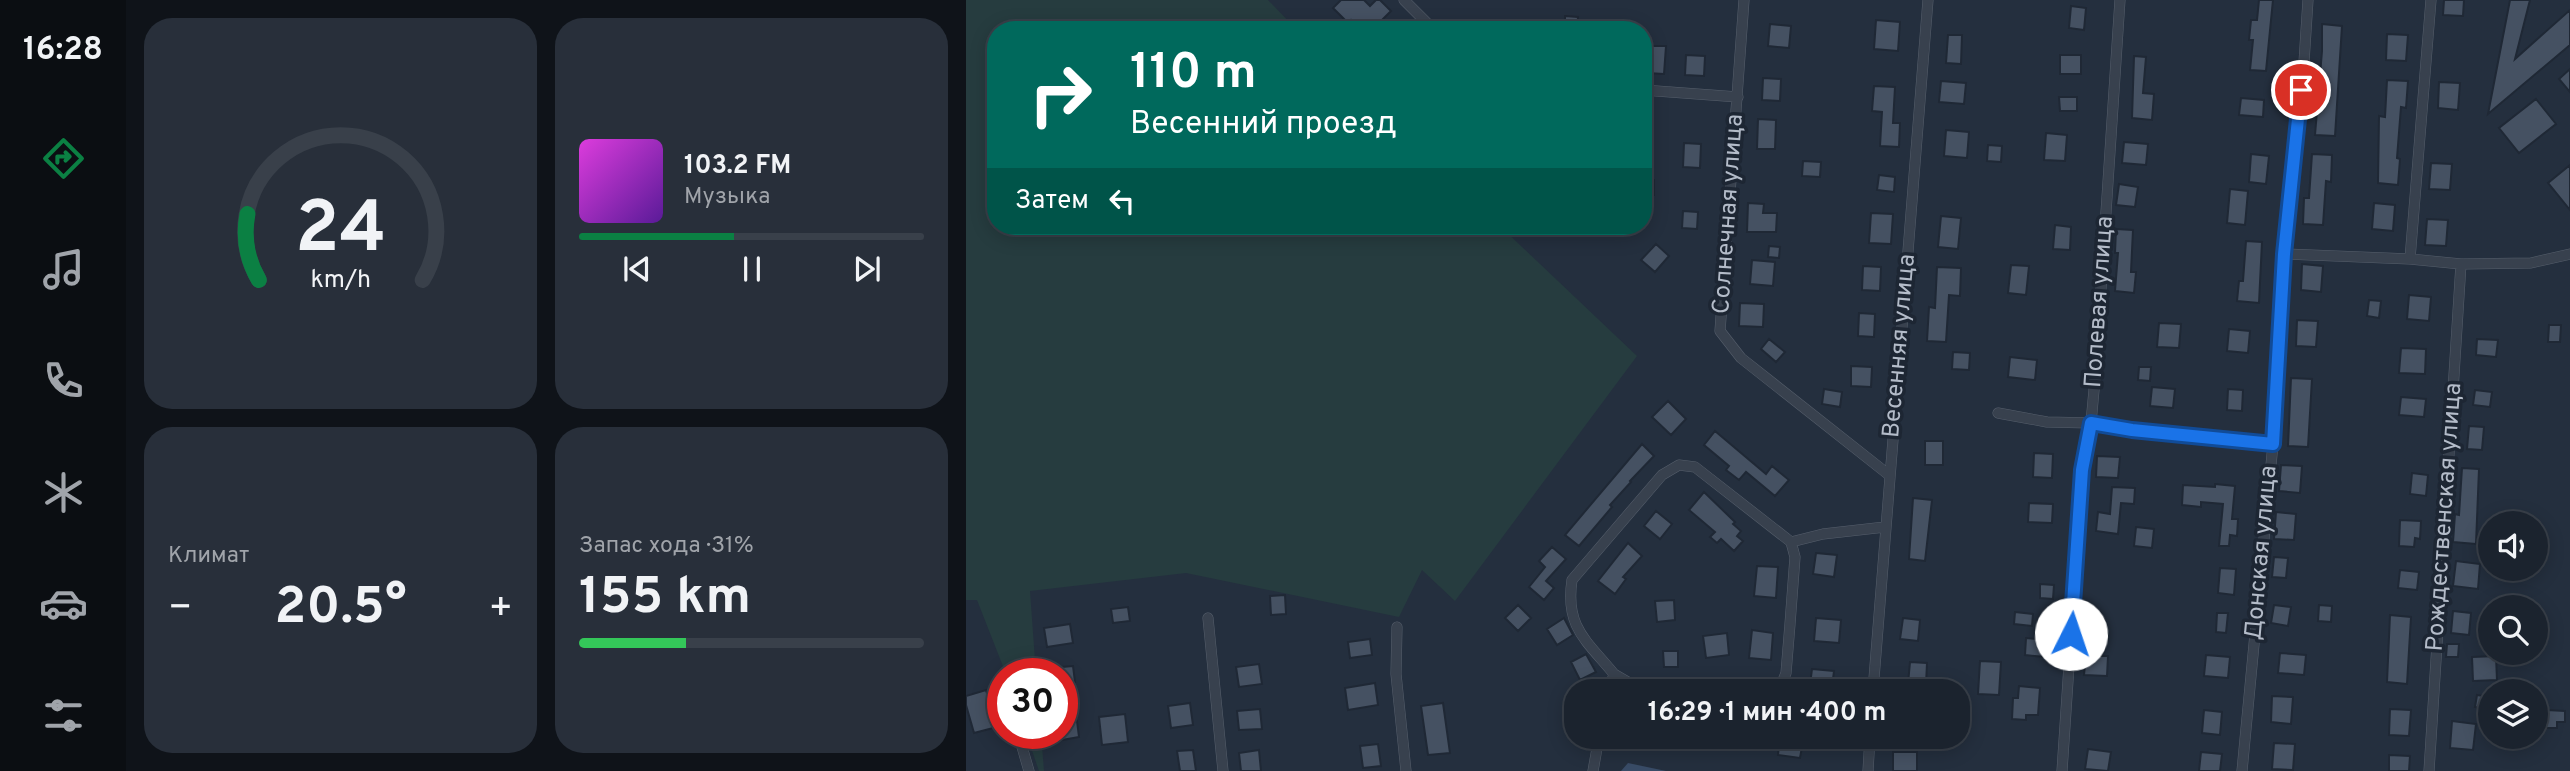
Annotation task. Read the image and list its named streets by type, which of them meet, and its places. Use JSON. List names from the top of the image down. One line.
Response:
{"streets":{"street":["Солнечная улица","Полевая улица","Весенняя улица","Рождественская улица","Донская улица"]},"crossings":[["Солнечная улица","Весенняя улица"]],"page":{"tabs":"16:28","turn":["110 m","Весенний проезд"],"song":["103.2 FM","Музыка"],"then":"Затем","tile":["Климат",["Запас хода · 31%","155 km"]],"heat":["−","20.5°","+"],"limit":"30","trip":"16:29 · 1 мин · 400 m","gauge":["24","km/h"]}}
